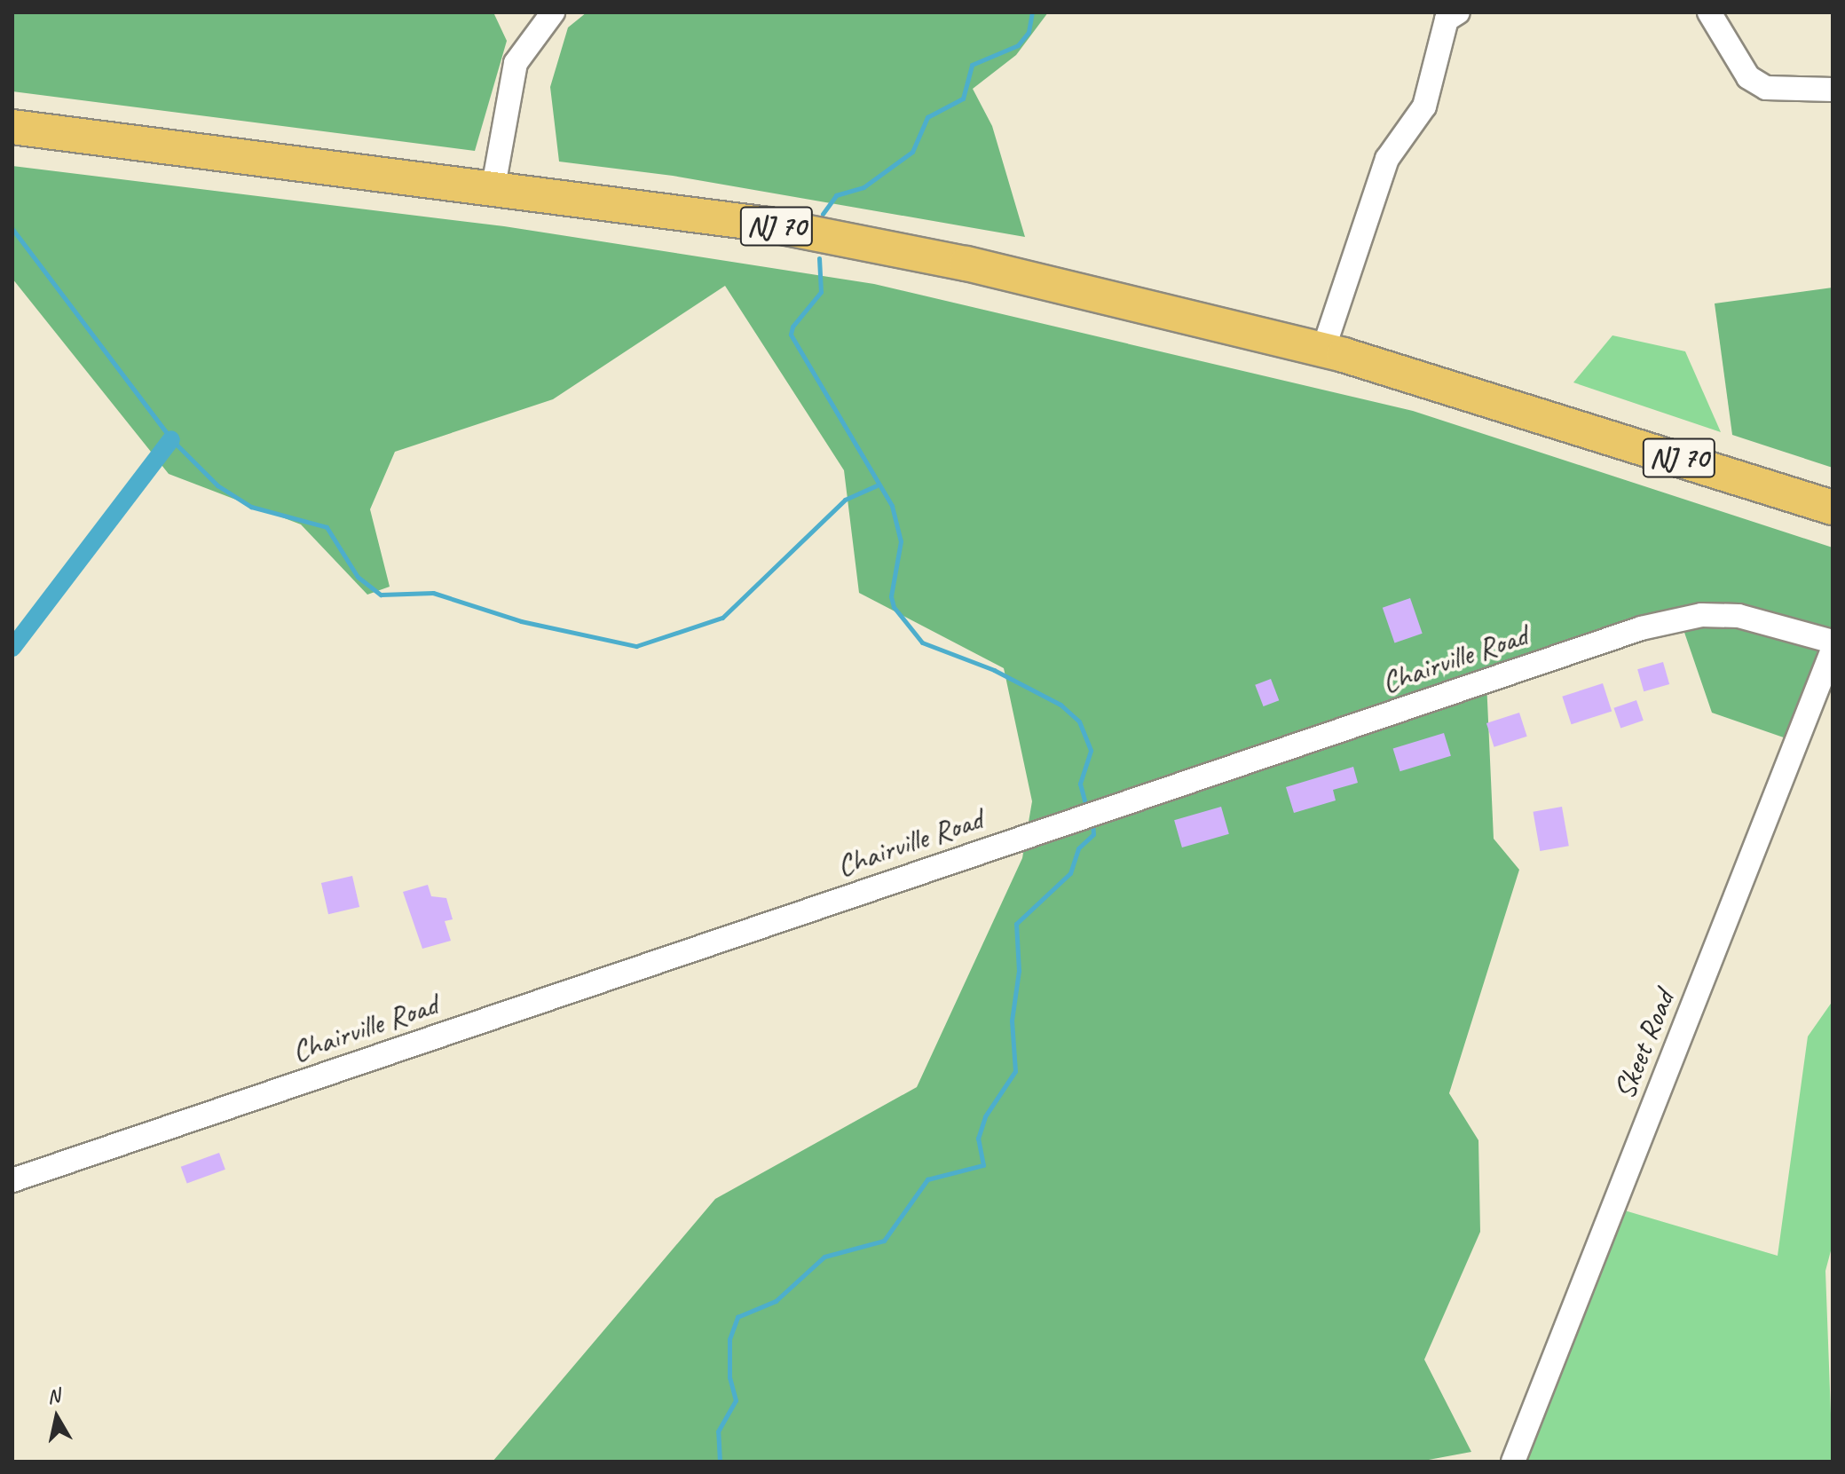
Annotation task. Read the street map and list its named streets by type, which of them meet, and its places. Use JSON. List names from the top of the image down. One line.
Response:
{"streets":{"highway":["NJ 70"],"street":["Chairville Road","Skeet Road"]},"north":"top"}
